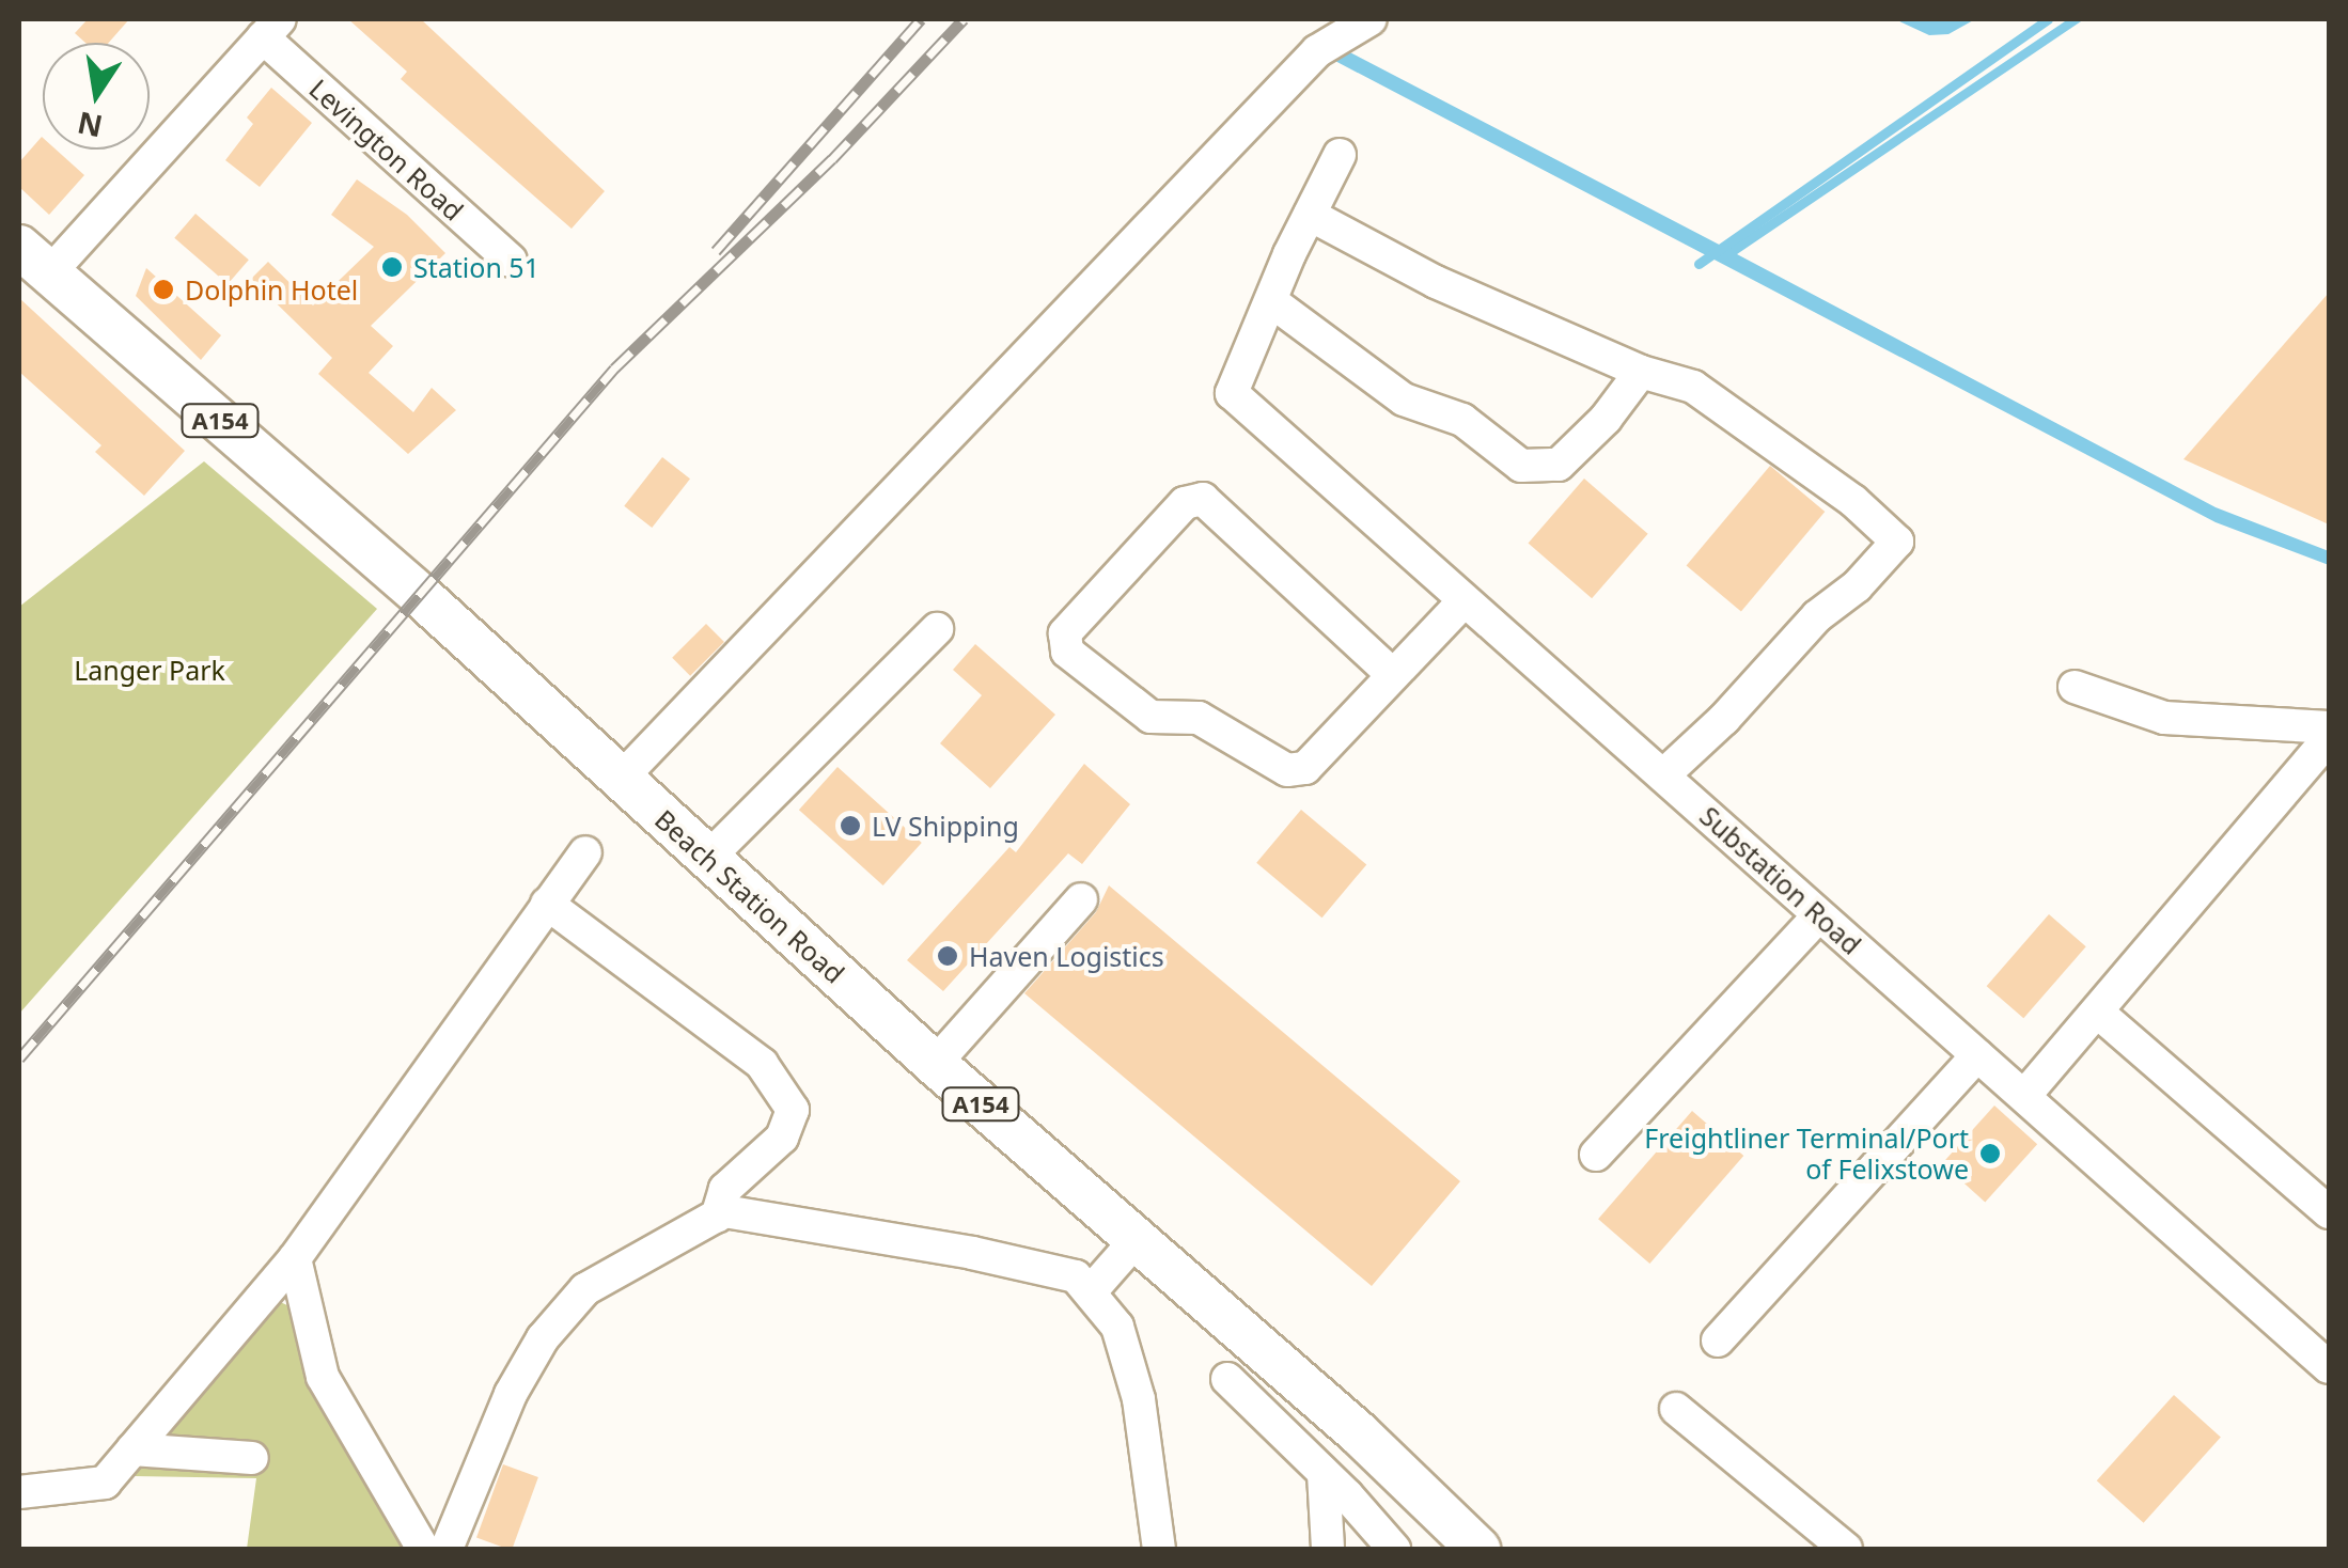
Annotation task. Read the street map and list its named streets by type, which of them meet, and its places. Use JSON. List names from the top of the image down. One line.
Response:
{"streets":{"main road":["A154","Beach Station Road"],"street":["Levington Road","Substation Road"]},"parks":["Langer Park"],"places":["Station 51","Dolphin Hotel","LV Shipping","Haven Logistics","Freightliner Terminal/Port of Felixstowe"],"north":"bottom"}
